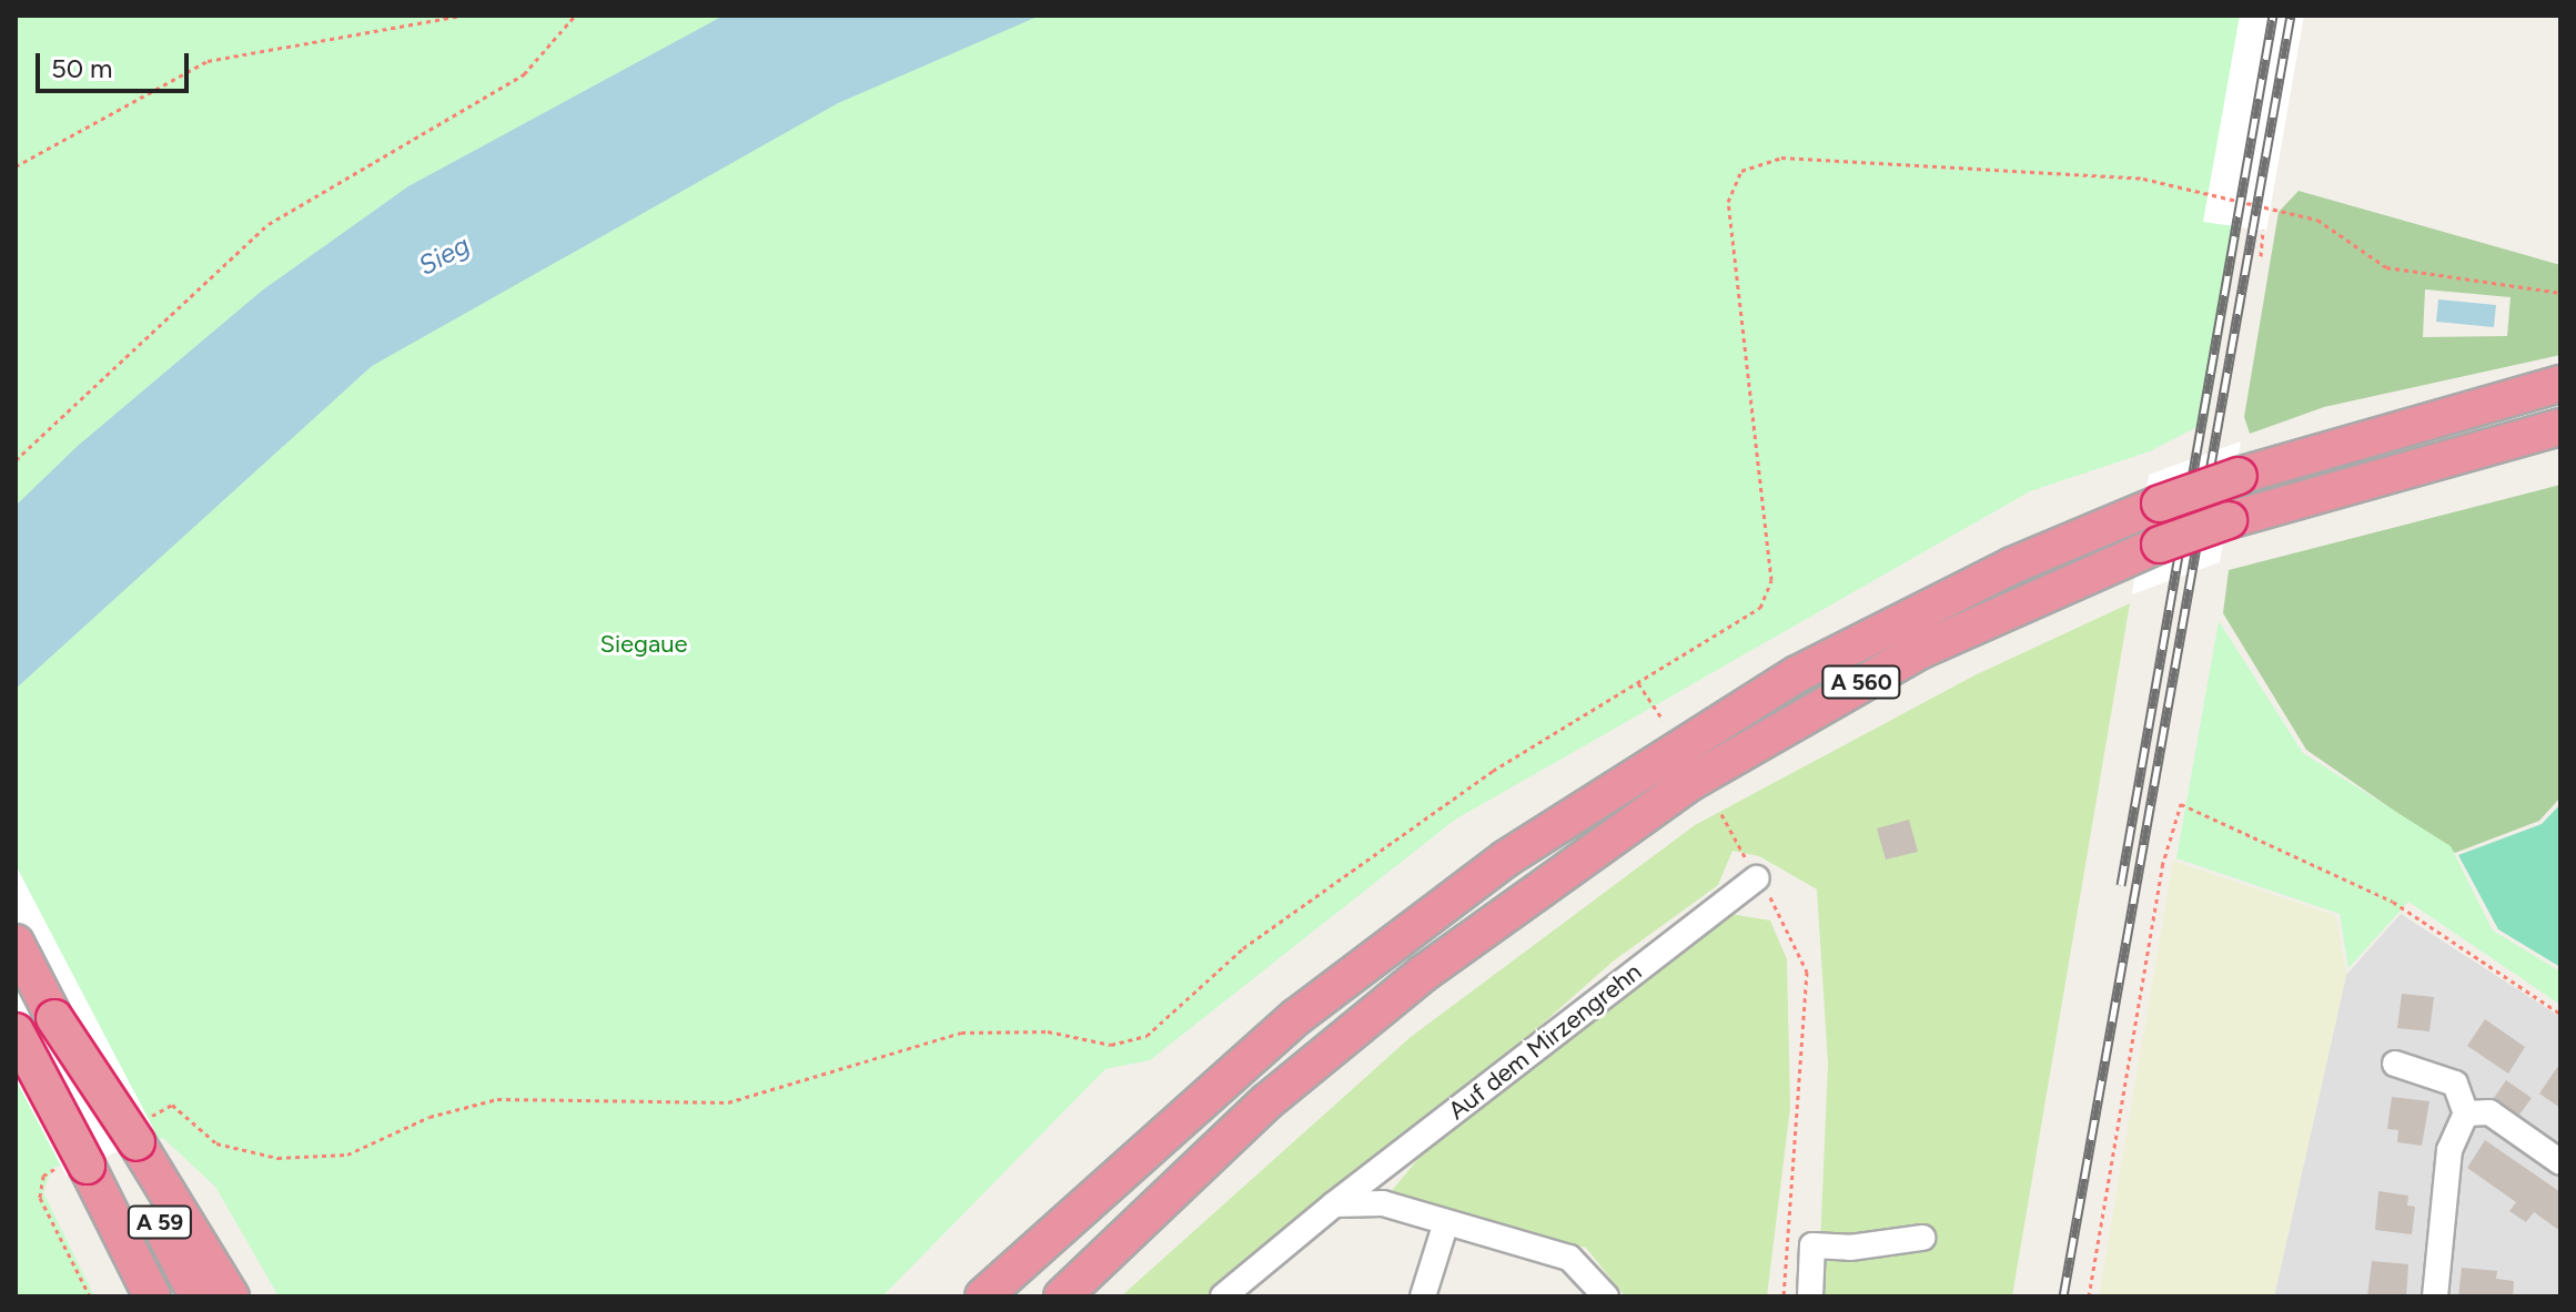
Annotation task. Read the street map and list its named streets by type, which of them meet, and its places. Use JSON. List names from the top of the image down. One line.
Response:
{"streets":{"highway":["A 560","A 59"],"street":["Auf dem Mirzengrehn"]},"water":["Sieg"],"parks":["Siegaue"],"scale_bar":"50 m"}
